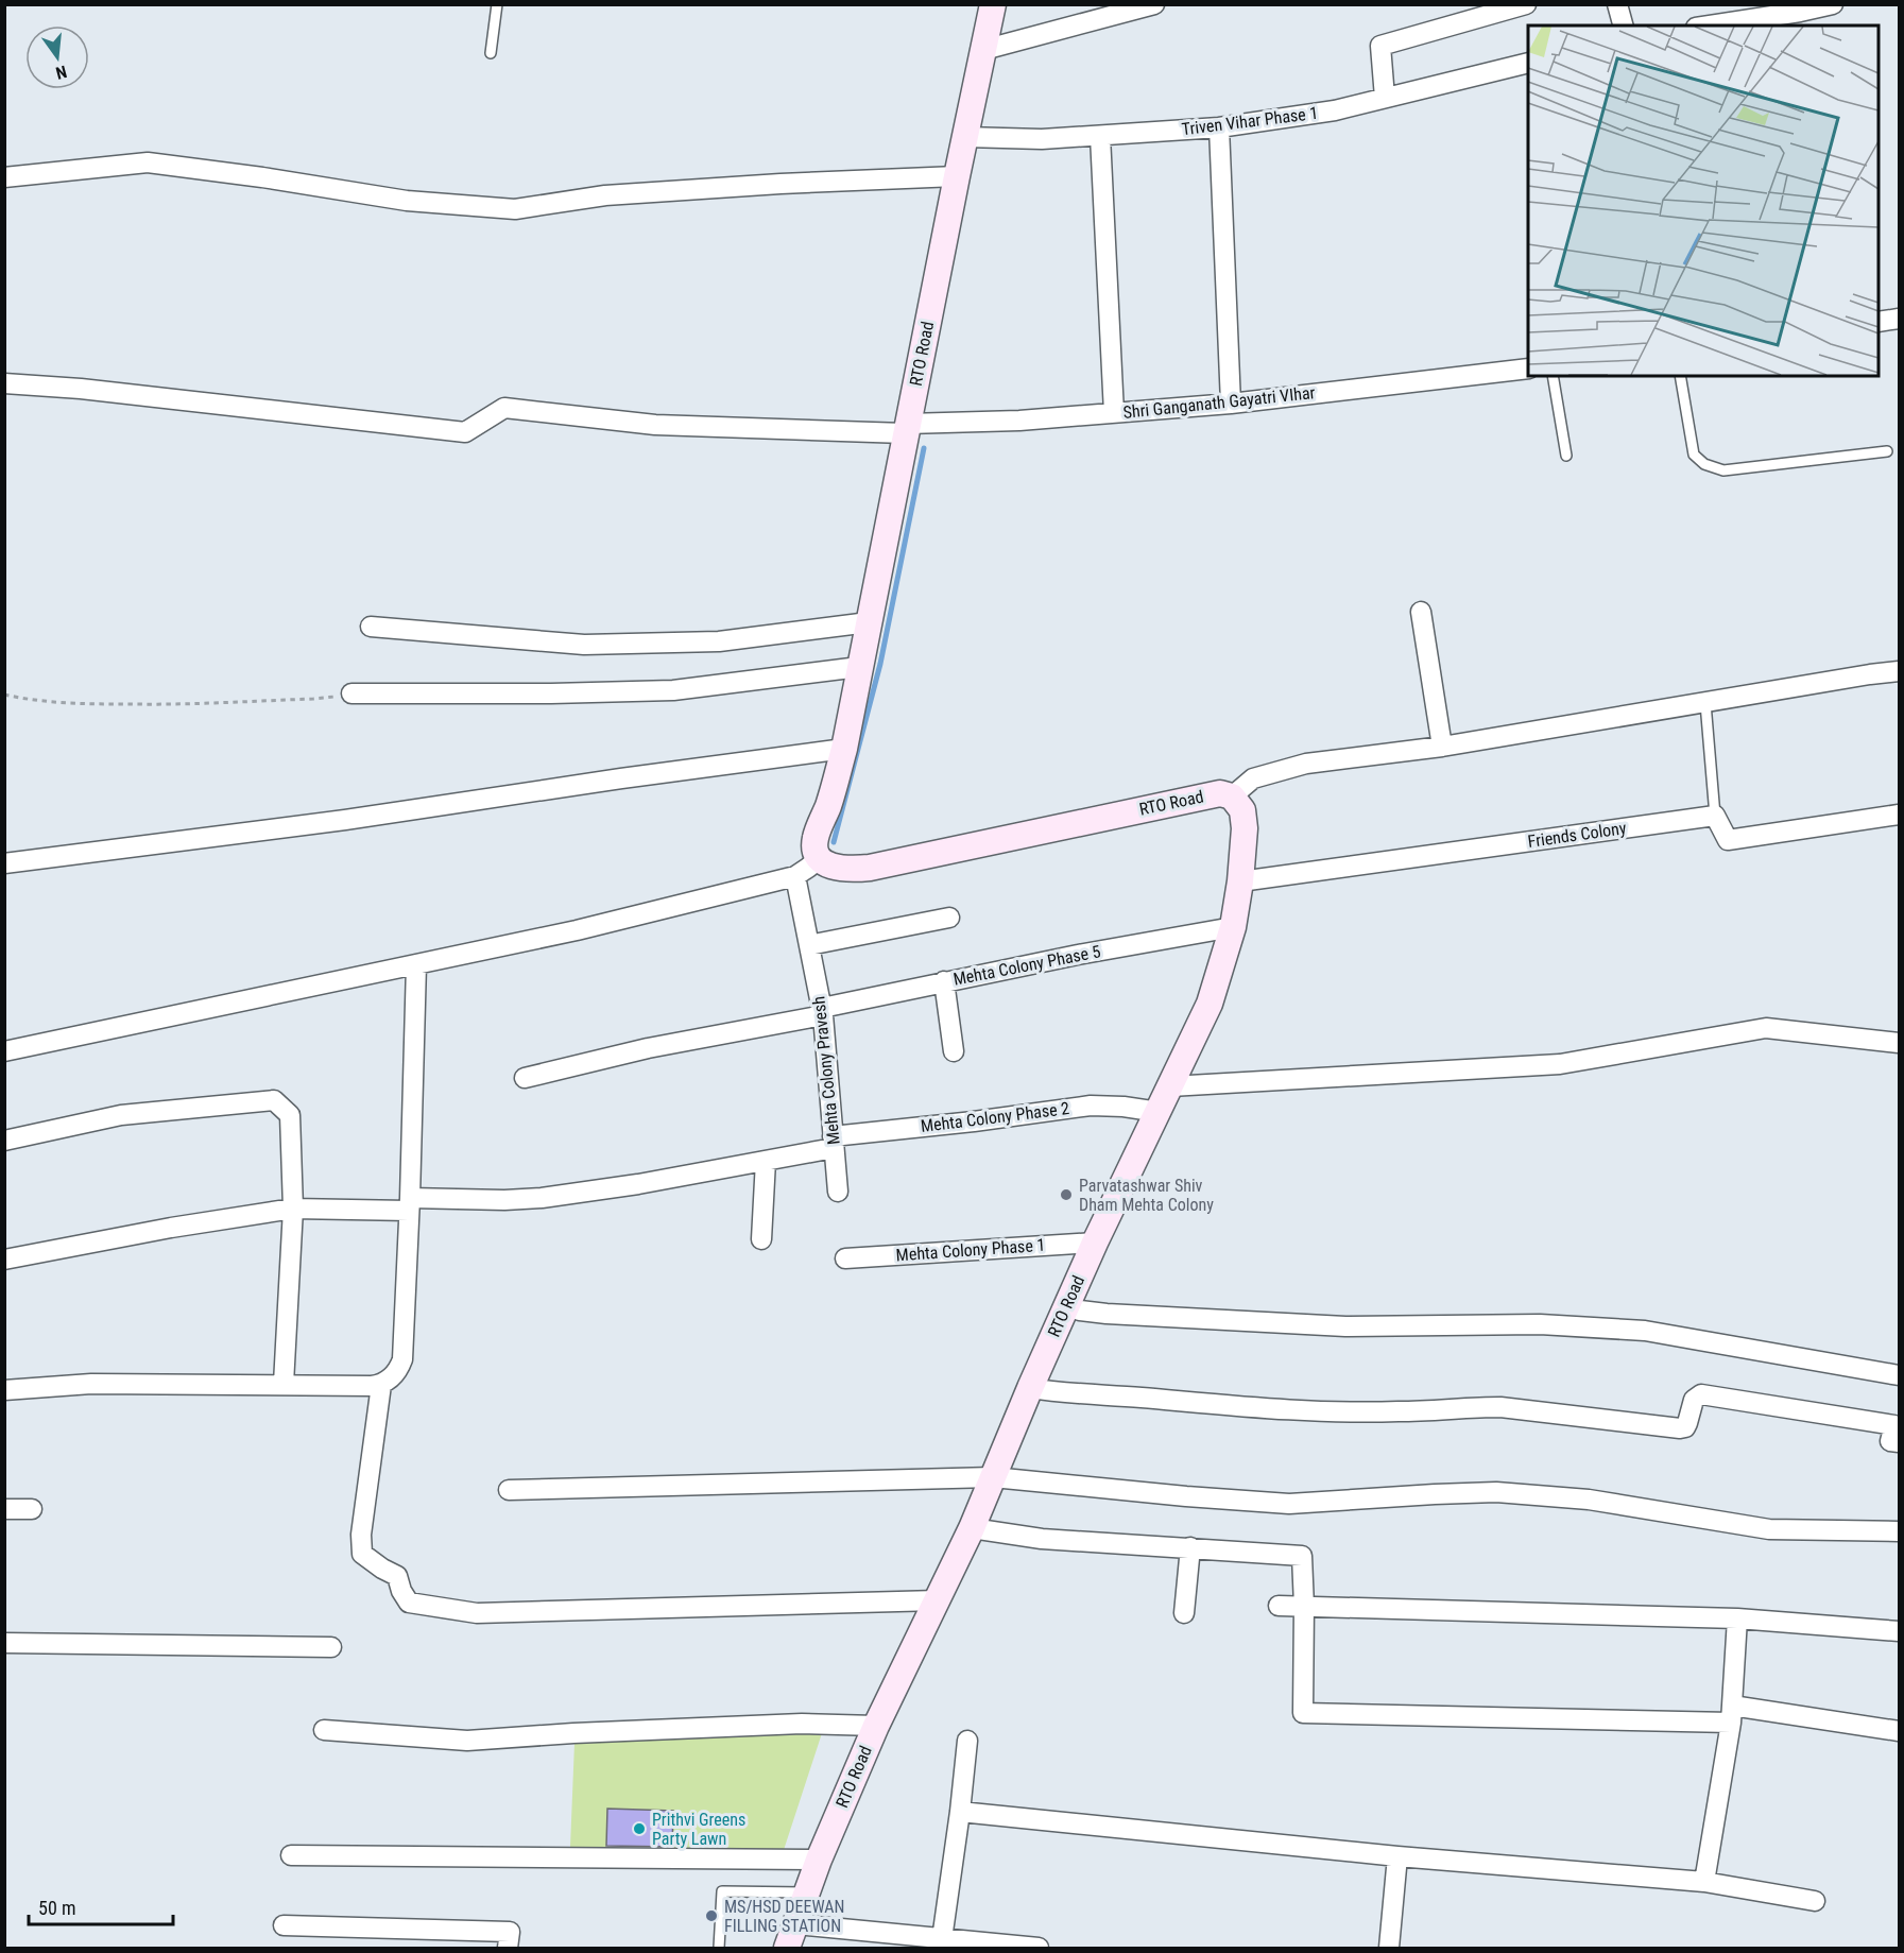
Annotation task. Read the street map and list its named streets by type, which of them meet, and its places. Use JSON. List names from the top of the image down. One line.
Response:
{"streets":{"street":["Triven Vihar Phase 1","RTO Road","Shri Ganganath Gayatri VIhar","Friends Colony","Mehta Colony Phase 5","Mehta Colony Pravesh","Mehta Colony Phase 2","Mehta Colony Phase 1"]},"crossings":[["Triven Vihar Phase 1","RTO Road"],["RTO Road","Shri Ganganath Gayatri VIhar"],["RTO Road","Friends Colony"],["RTO Road","Mehta Colony Phase 5"],["RTO Road","Mehta Colony Phase 2"],["RTO Road","Mehta Colony Phase 1"],["Mehta Colony Phase 5","Mehta Colony Pravesh"],["Mehta Colony Pravesh","Mehta Colony Phase 2"]],"places":["Parvatashwar Shiv Dham Mehta Colony","Prithvi Greens Party Lawn","MS/HSD DEEWAN FILLING STATION"],"scale_bar":"50 m","north":"bottom"}
